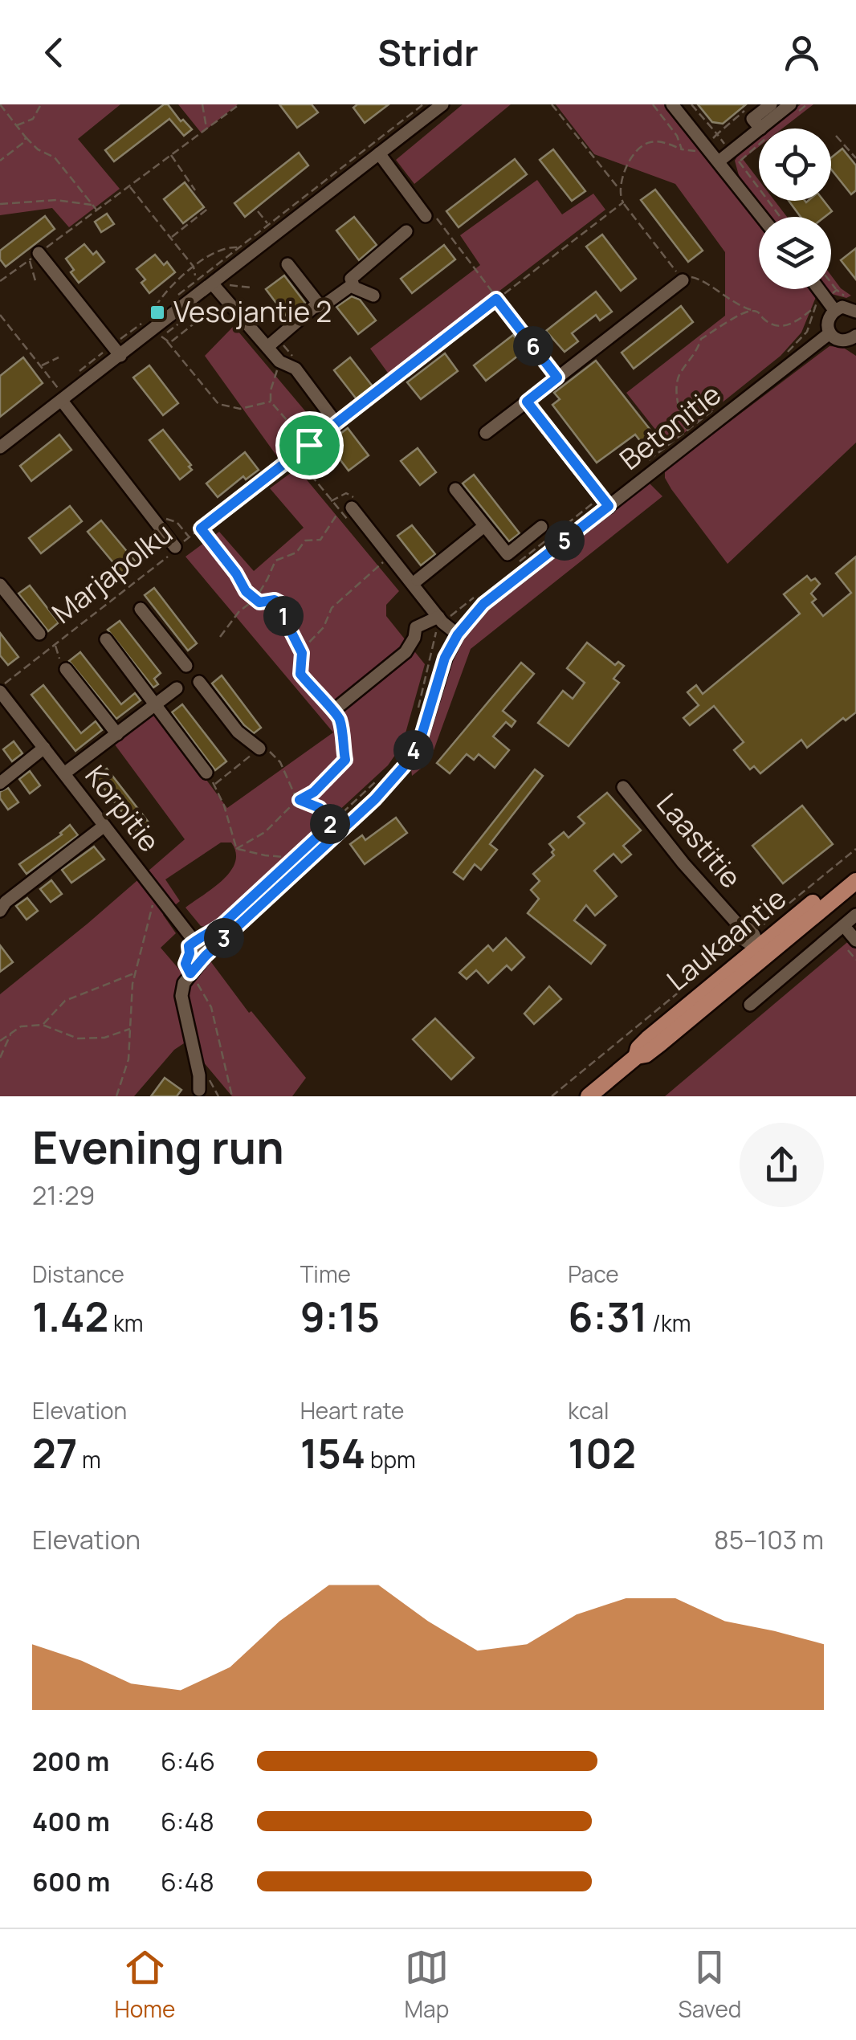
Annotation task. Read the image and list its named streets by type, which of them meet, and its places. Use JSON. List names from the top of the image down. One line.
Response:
{"streets":{"main road":["Laukaantie"],"street":["Betonitie","Korpitie","Laastitie"],"path":["Marjapolku"]},"crossings":[["Betonitie","Korpitie"],["Marjapolku","Korpitie"],["Laastitie","Laukaantie"]],"places":{"transit":["Vesojantie 2"]},"page":{"header":"Stridr","pins":["6","5","1","4","2","3"],"heading":["Evening run","21:29"],"stats":[["Distance","1.42 km"],["Time","9:15"],["Pace","6:31 /km"],["Elevation","27 m"],["Heart rate","154 bpm"],["kcal","102"]],"chart":["Elevation","85–103 m"],"list":[{"name":"200 m","note":"6:46"},{"name":"400 m","note":"6:48"},{"name":"600 m","note":"6:48"}],"tabs":["Home","Map","Saved"]}}
